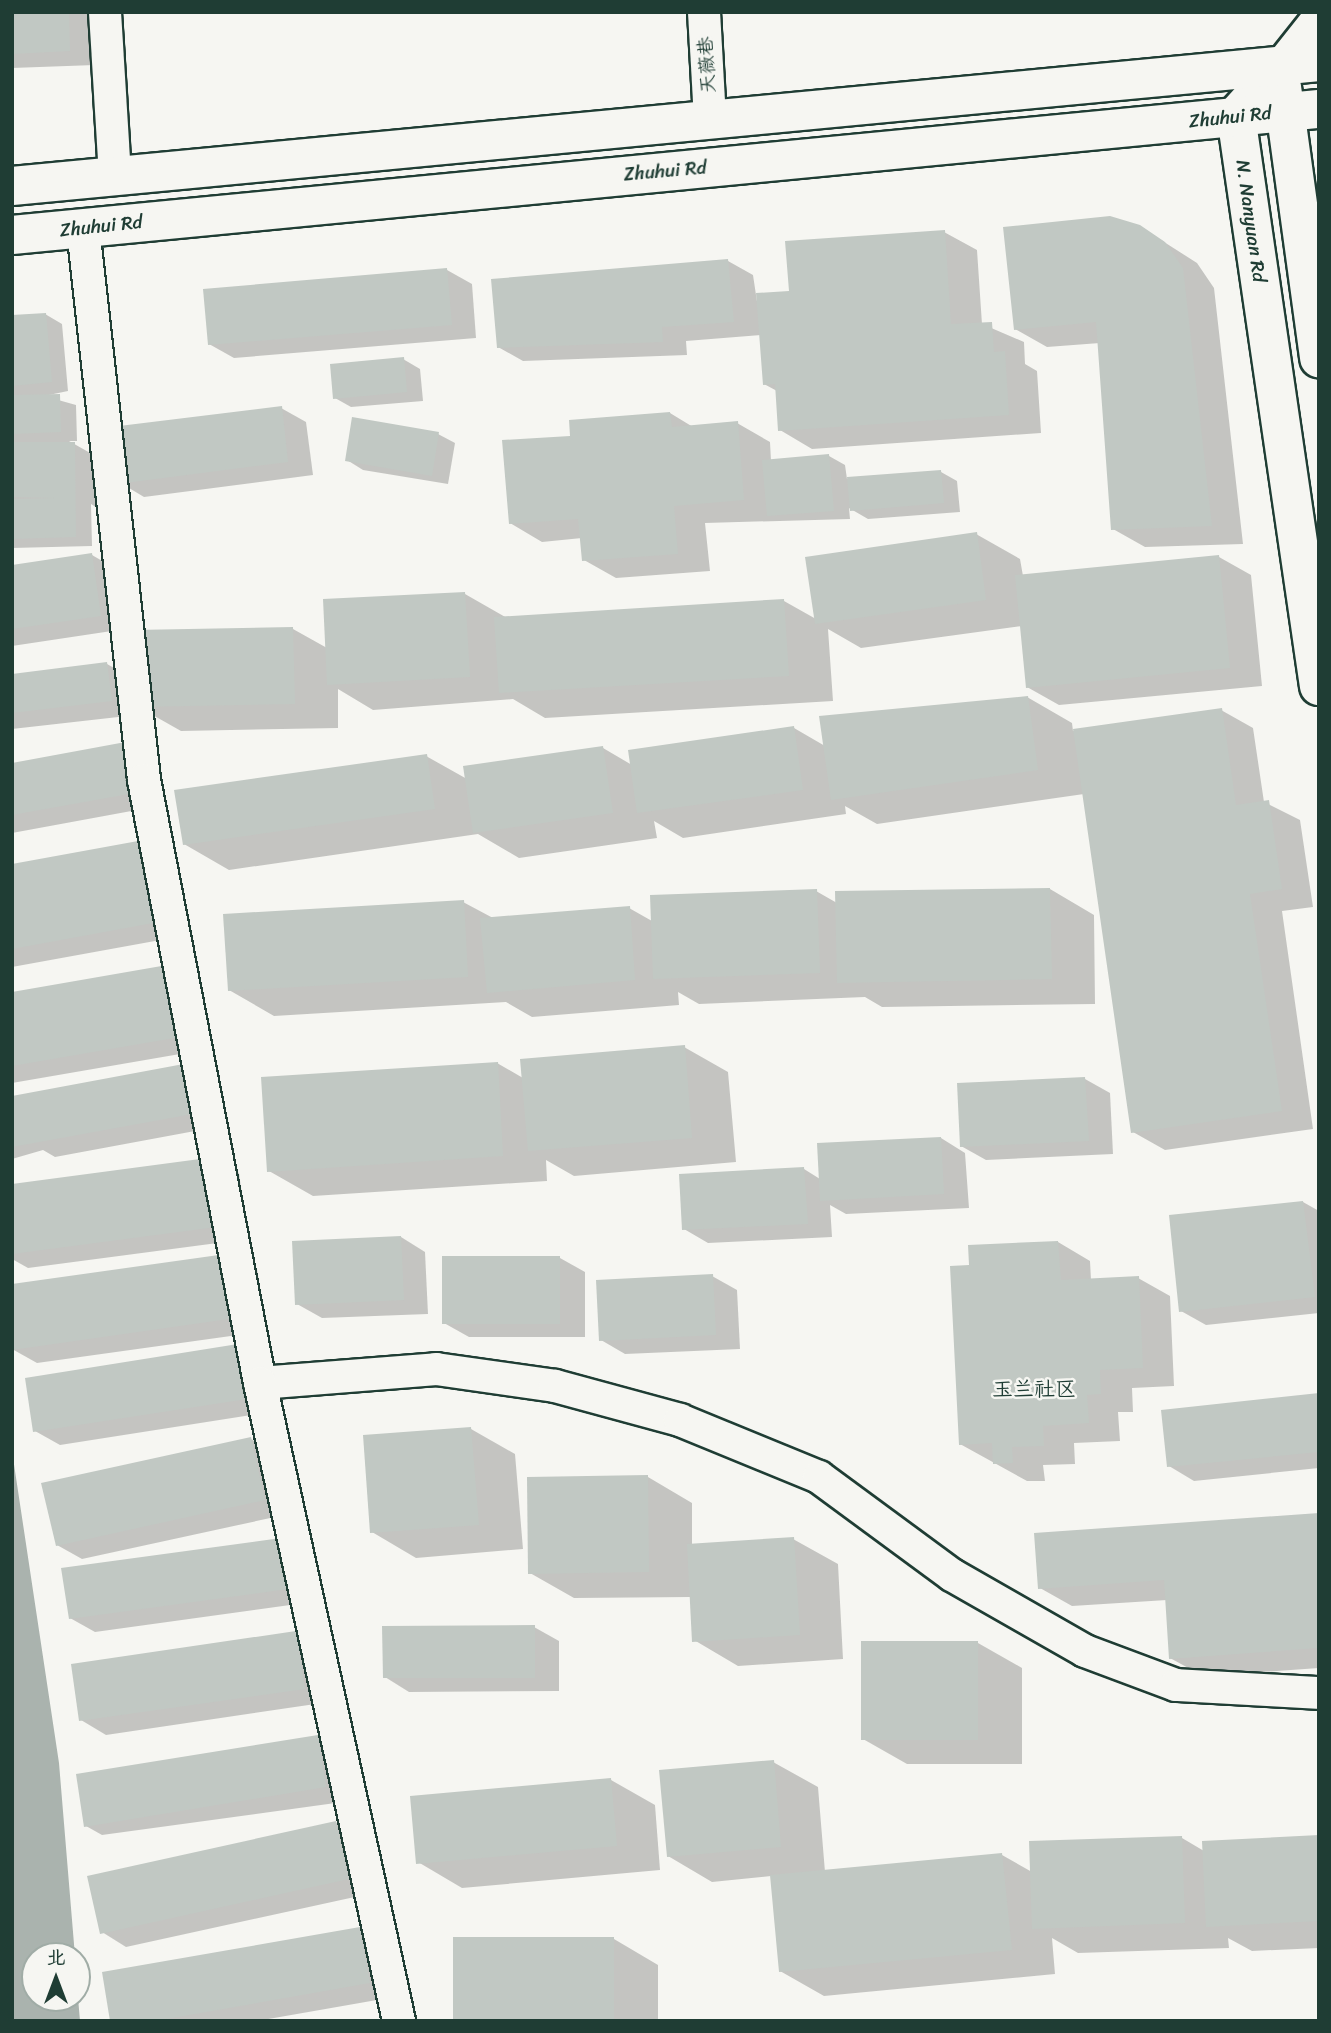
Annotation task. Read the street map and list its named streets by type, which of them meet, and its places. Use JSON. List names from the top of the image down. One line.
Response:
{"streets":{"main road":["Zhuhui Rd","N. Nanyuan Rd"],"street":["天薇巷"]},"crossings":[["Zhuhui Rd","N. Nanyuan Rd"]],"districts":["玉兰社区"],"north":"top"}
